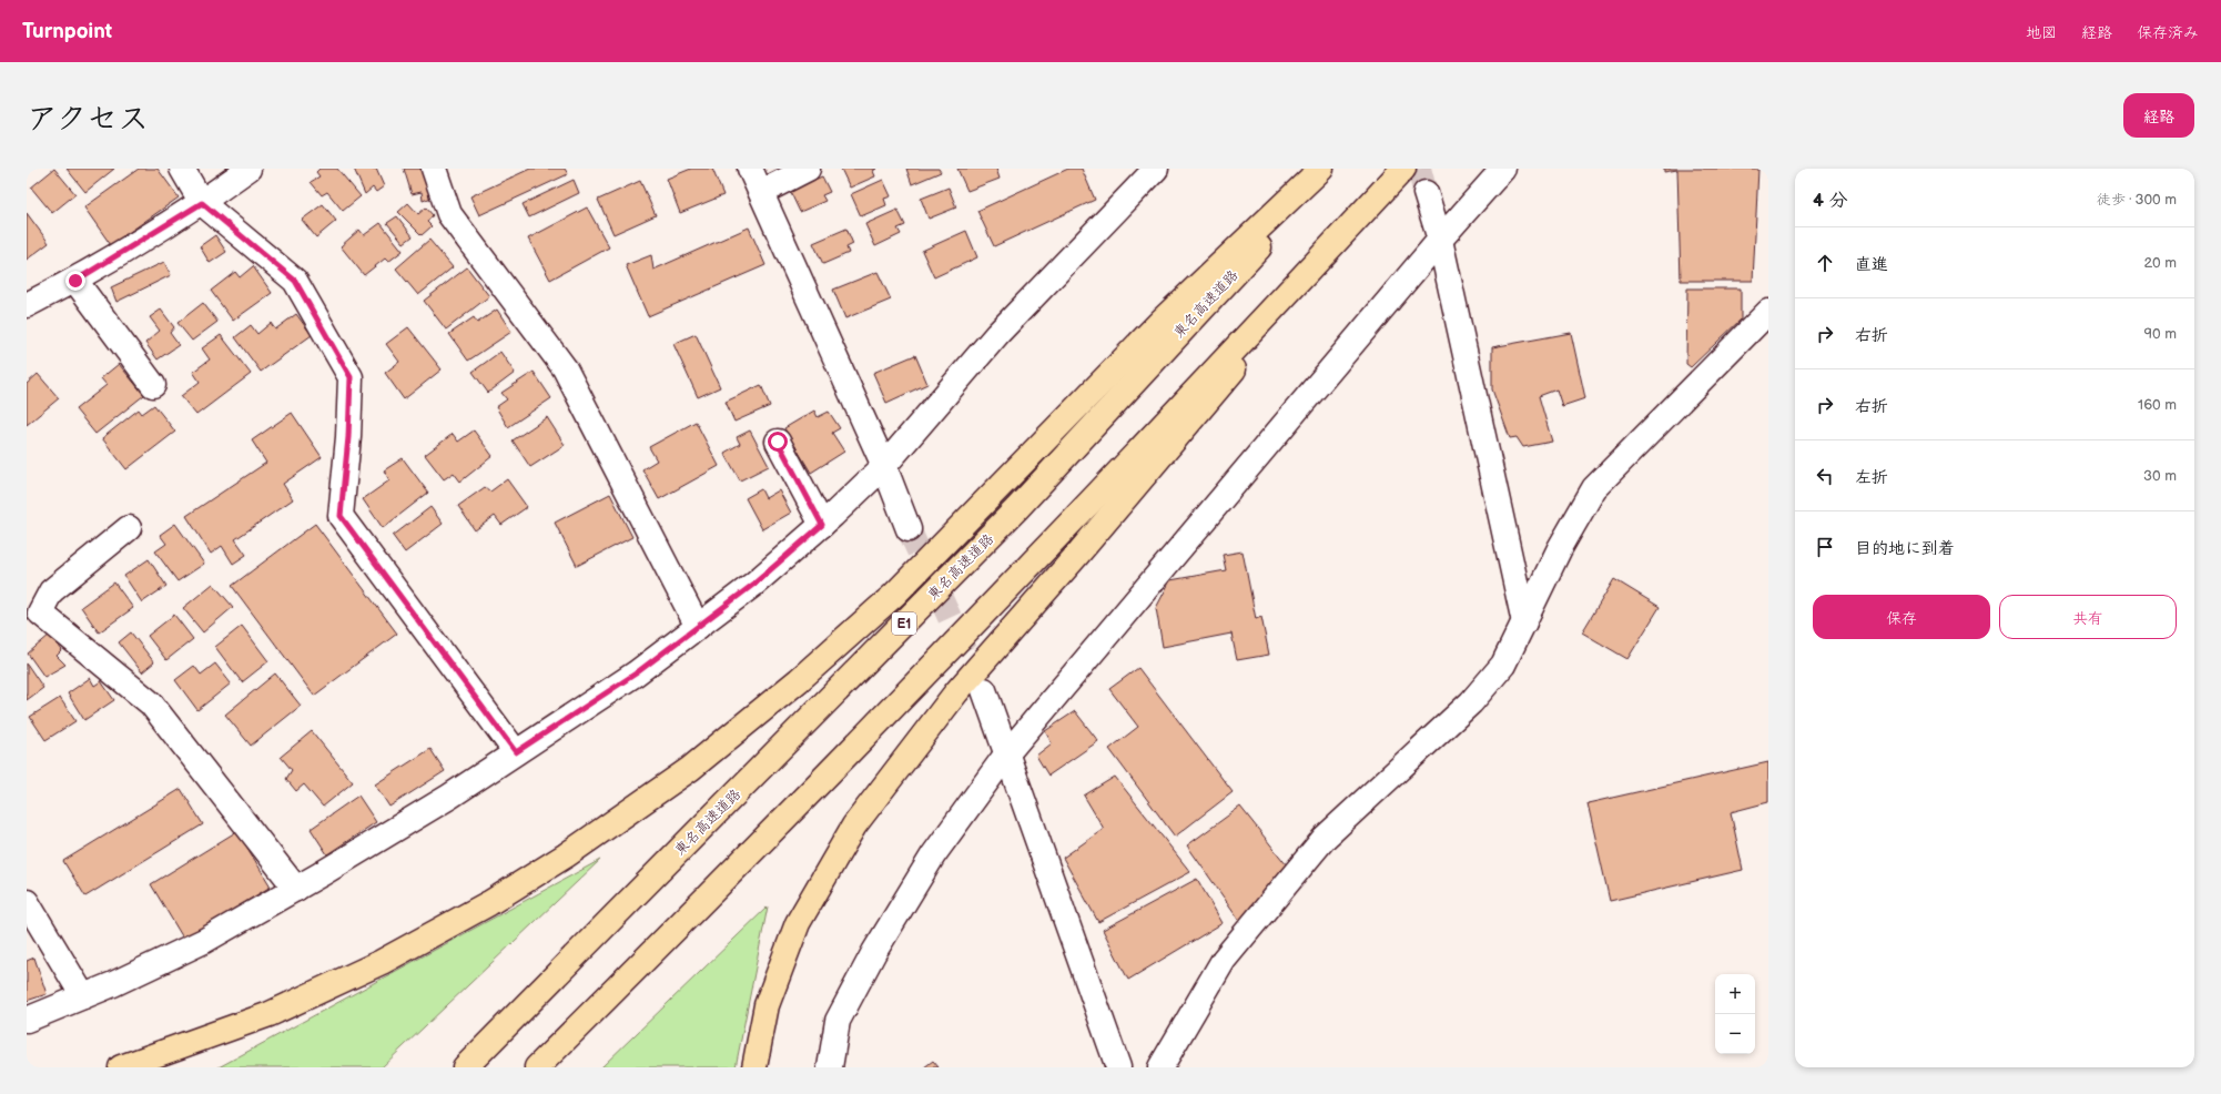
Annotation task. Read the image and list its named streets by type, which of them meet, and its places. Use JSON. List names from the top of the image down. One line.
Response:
{"streets":{"highway":["東名高速道路","E1"]},"page":{"header":"Turnpoint","nav":["地図","経路","保存済み"],"title":"アクセス","buttons":["経路",["保存","共有"]],"heading":["4 分","徒歩 · 300 m"],"list":[["直進","20 m"],["右折","90 m"],["右折","160 m"],["左折","30 m"],"目的地に到着"],"map_buttons":["+","−"]}}
